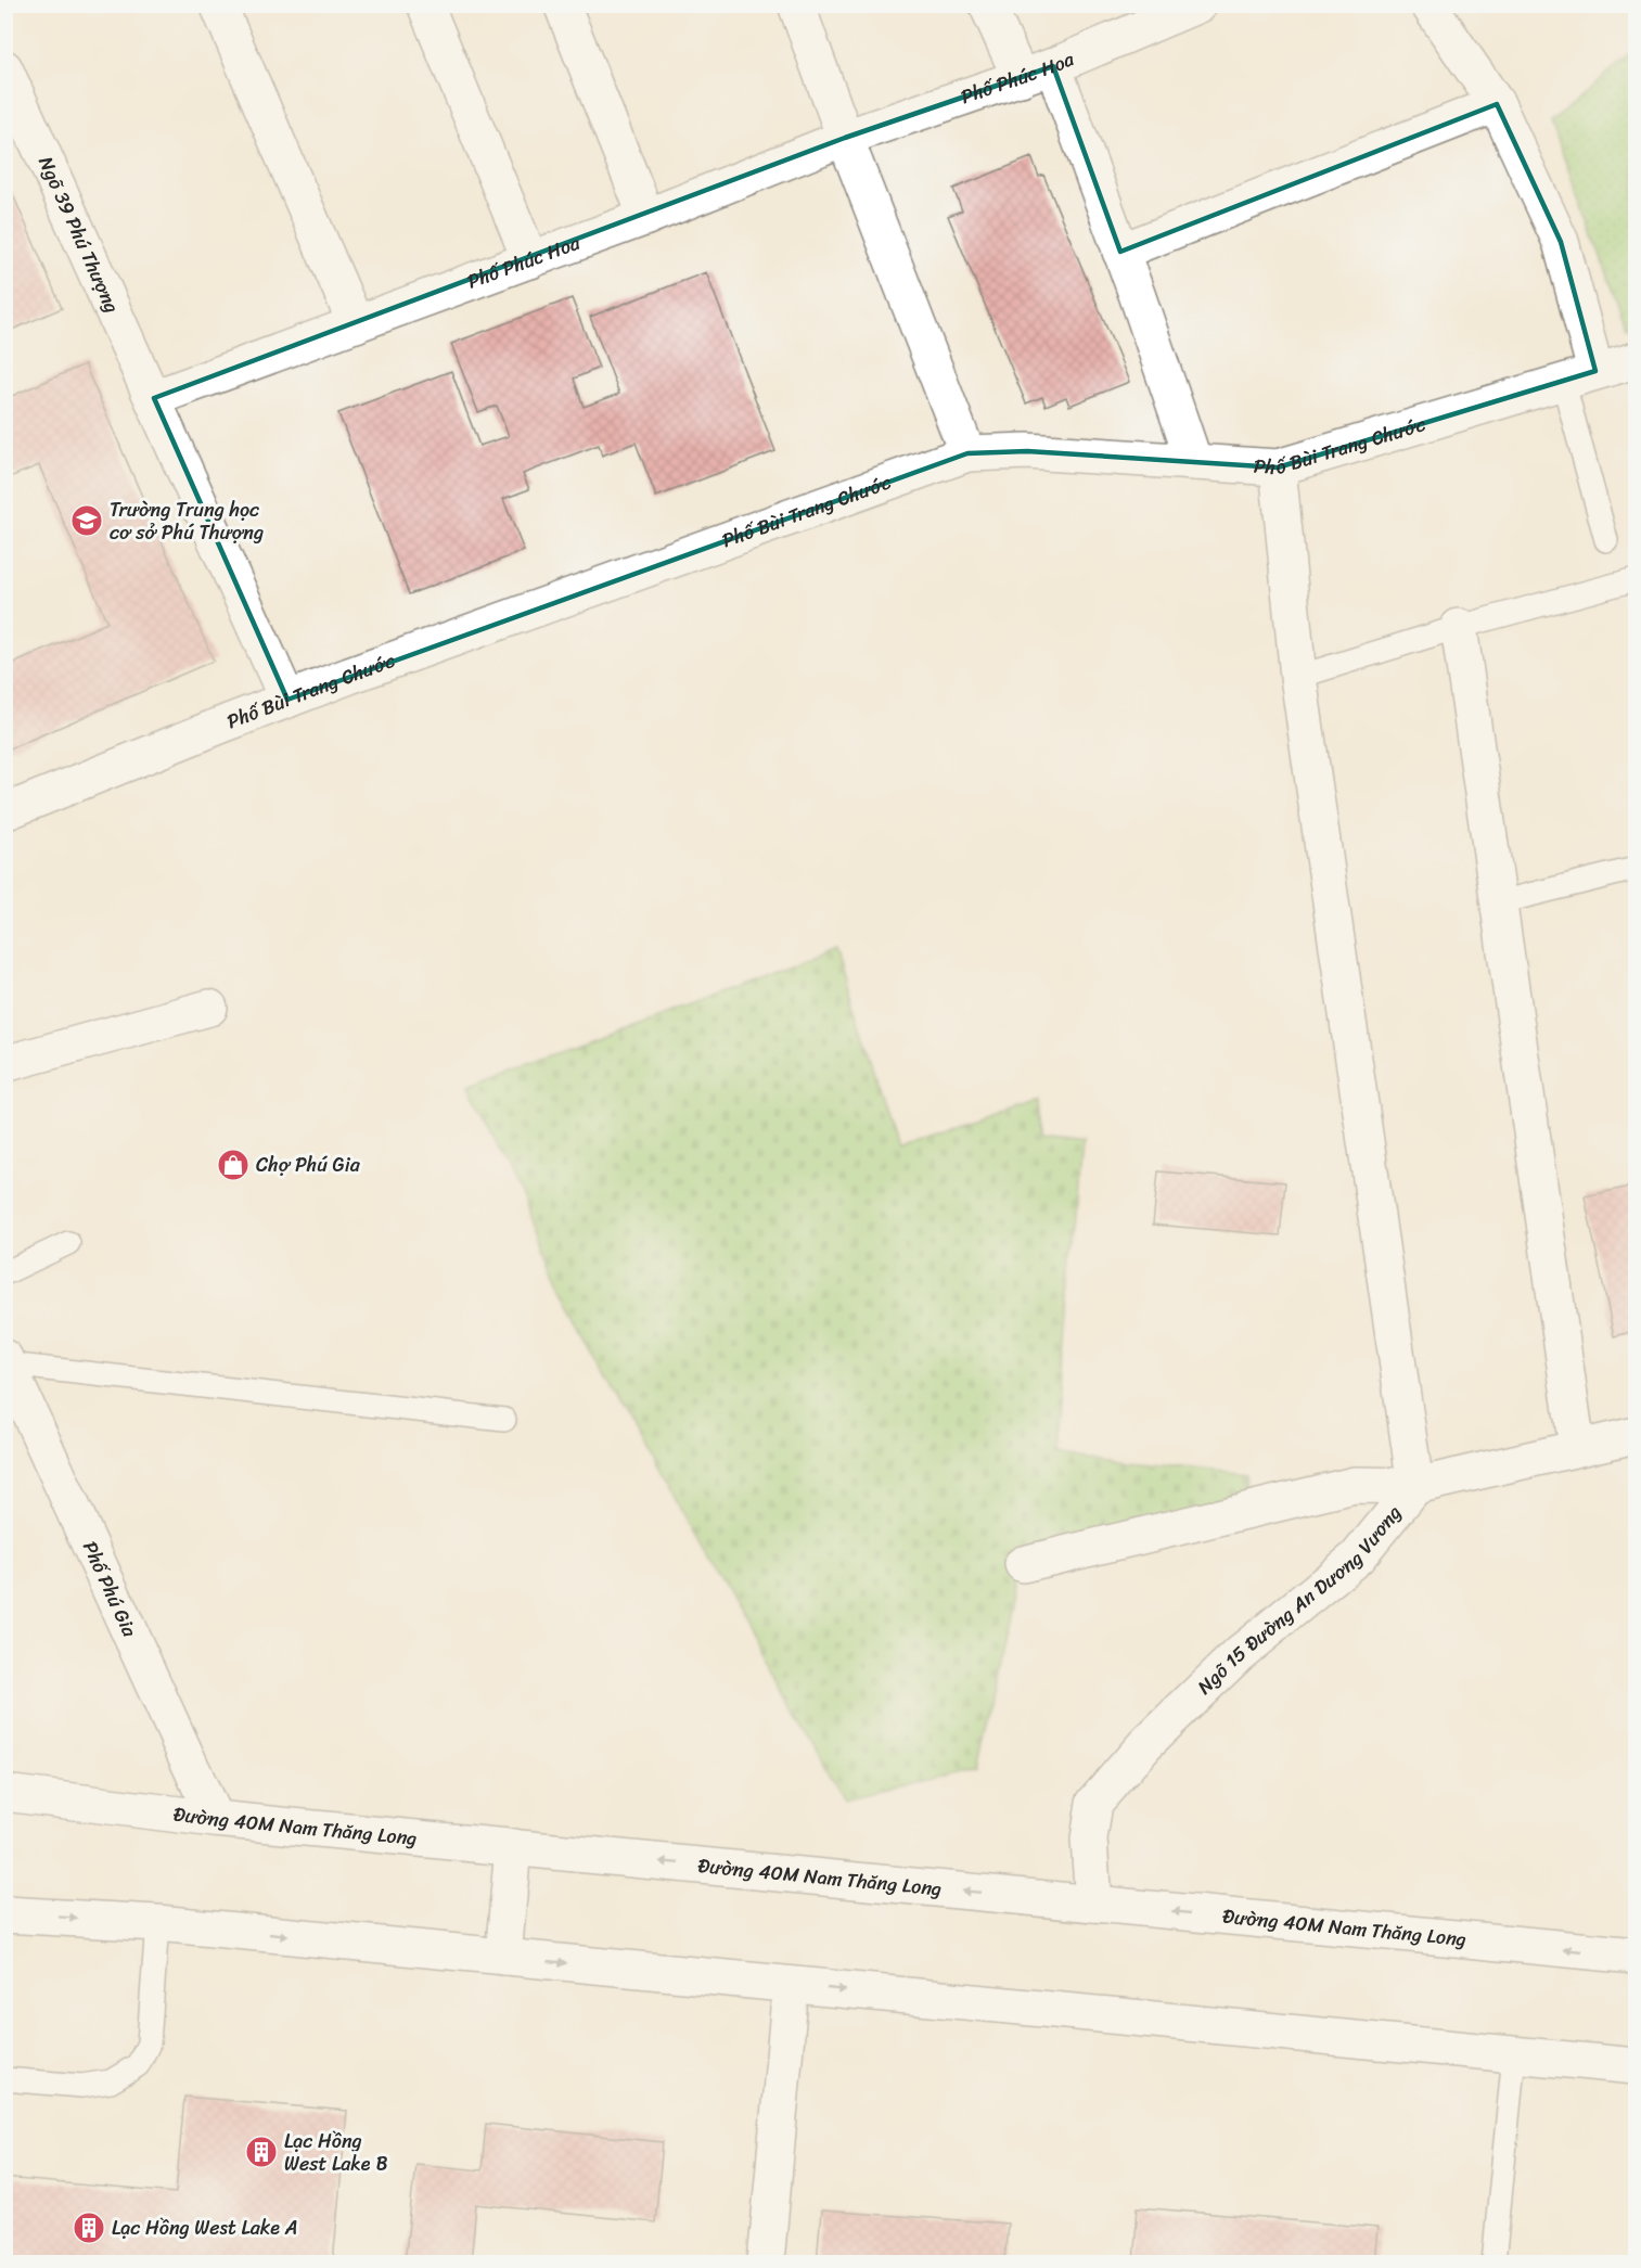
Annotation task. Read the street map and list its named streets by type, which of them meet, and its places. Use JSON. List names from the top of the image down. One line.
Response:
{"streets":{"street":["Phố Phúc Hoa","Ngõ 39 Phú Thượng","Phố Bùi Trang Chước","Phố Phú Gia","Ngõ 15 Đường An Dương Vương","Đường 40M Nam Thăng Long"]},"crossings":[["Phố Phúc Hoa","Ngõ 39 Phú Thượng"],["Phố Phú Gia","Đường 40M Nam Thăng Long"],["Ngõ 15 Đường An Dương Vương","Đường 40M Nam Thăng Long"]],"places":{"school or university":["Trường Trung học cơ sở Phú Thượng"],"shop":["Chợ Phú Gia"],"building":["Lạc Hồng West Lake B","Lạc Hồng West Lake A"]}}
